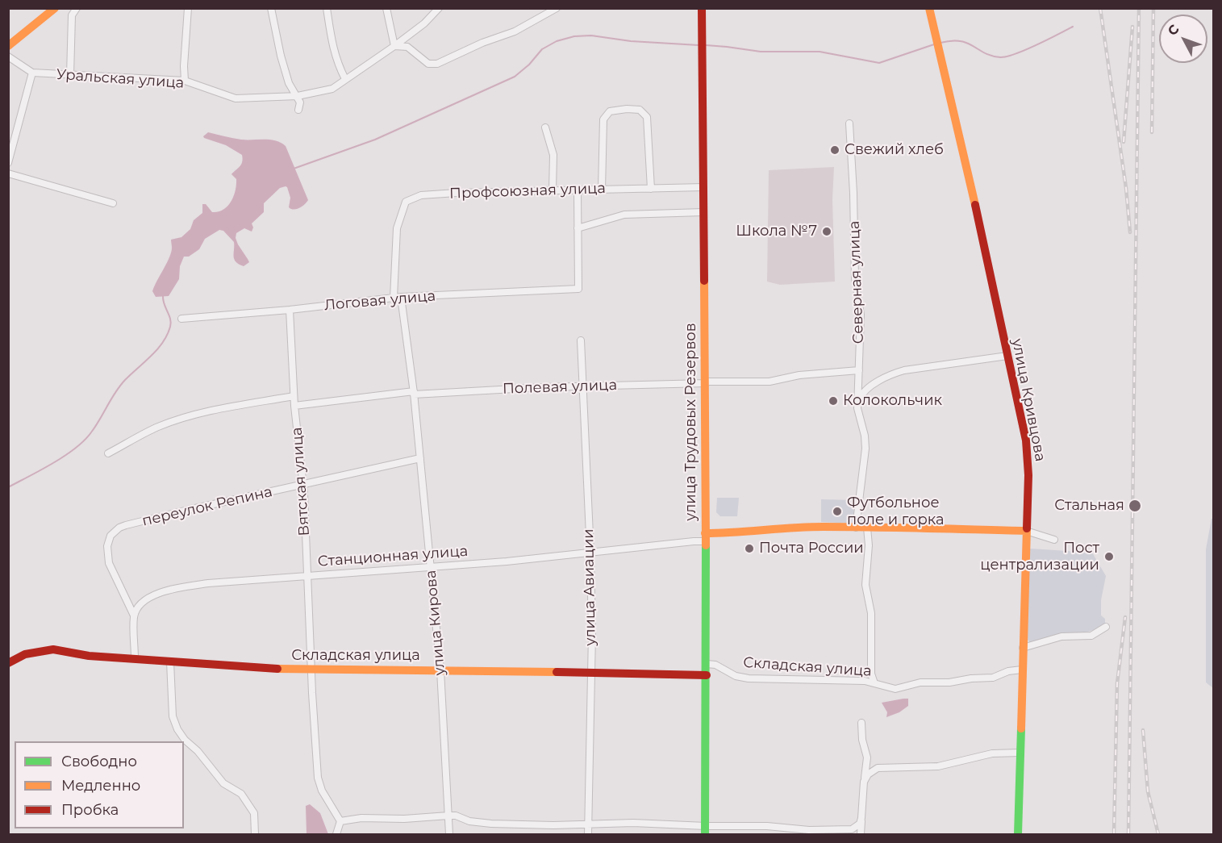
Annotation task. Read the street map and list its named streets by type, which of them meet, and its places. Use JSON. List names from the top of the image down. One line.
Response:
{"streets":{"main road":["улица Кривцова","улица Трудовых Резервов","Станционная улица","Складская улица"],"street":["Уральская улица","Профсоюзная улица","Северная улица","Логовая улица","Полевая улица","Вятская улица","переулок Репина","улица Авиации","улица Кирова"]},"crossings":[["Профсоюзная улица","Логовая улица"],["Профсоюзная улица","улица Трудовых Резервов"],["Северная улица","Полевая улица"],["Северная улица","Станционная улица"],["Логовая улица","Вятская улица"],["Логовая улица","улица Кирова"],["Полевая улица","улица Трудовых Резервов"],["Полевая улица","Вятская улица"],["Полевая улица","улица Авиации"],["Полевая улица","улица Кирова"],["улица Кривцова","Станционная улица"],["улица Кривцова","Складская улица"],["улица Трудовых Резервов","Станционная улица"],["улица Трудовых Резервов","Складская улица"],["Вятская улица","переулок Репина"],["Вятская улица","Станционная улица"],["Вятская улица","Складская улица"],["переулок Репина","Станционная улица"],["переулок Репина","улица Кирова"],["Станционная улица","улица Авиации"],["Станционная улица","улица Кирова"],["улица Авиации","Складская улица"],["улица Кирова","Складская улица"]],"places":["Свежий хлеб","Школа №7","Колокольчик","Стальная","Футбольное поле и горка","Почта России","Пост централизации"],"legend":["Свободно","Медленно","Пробка"],"north":"top left"}
